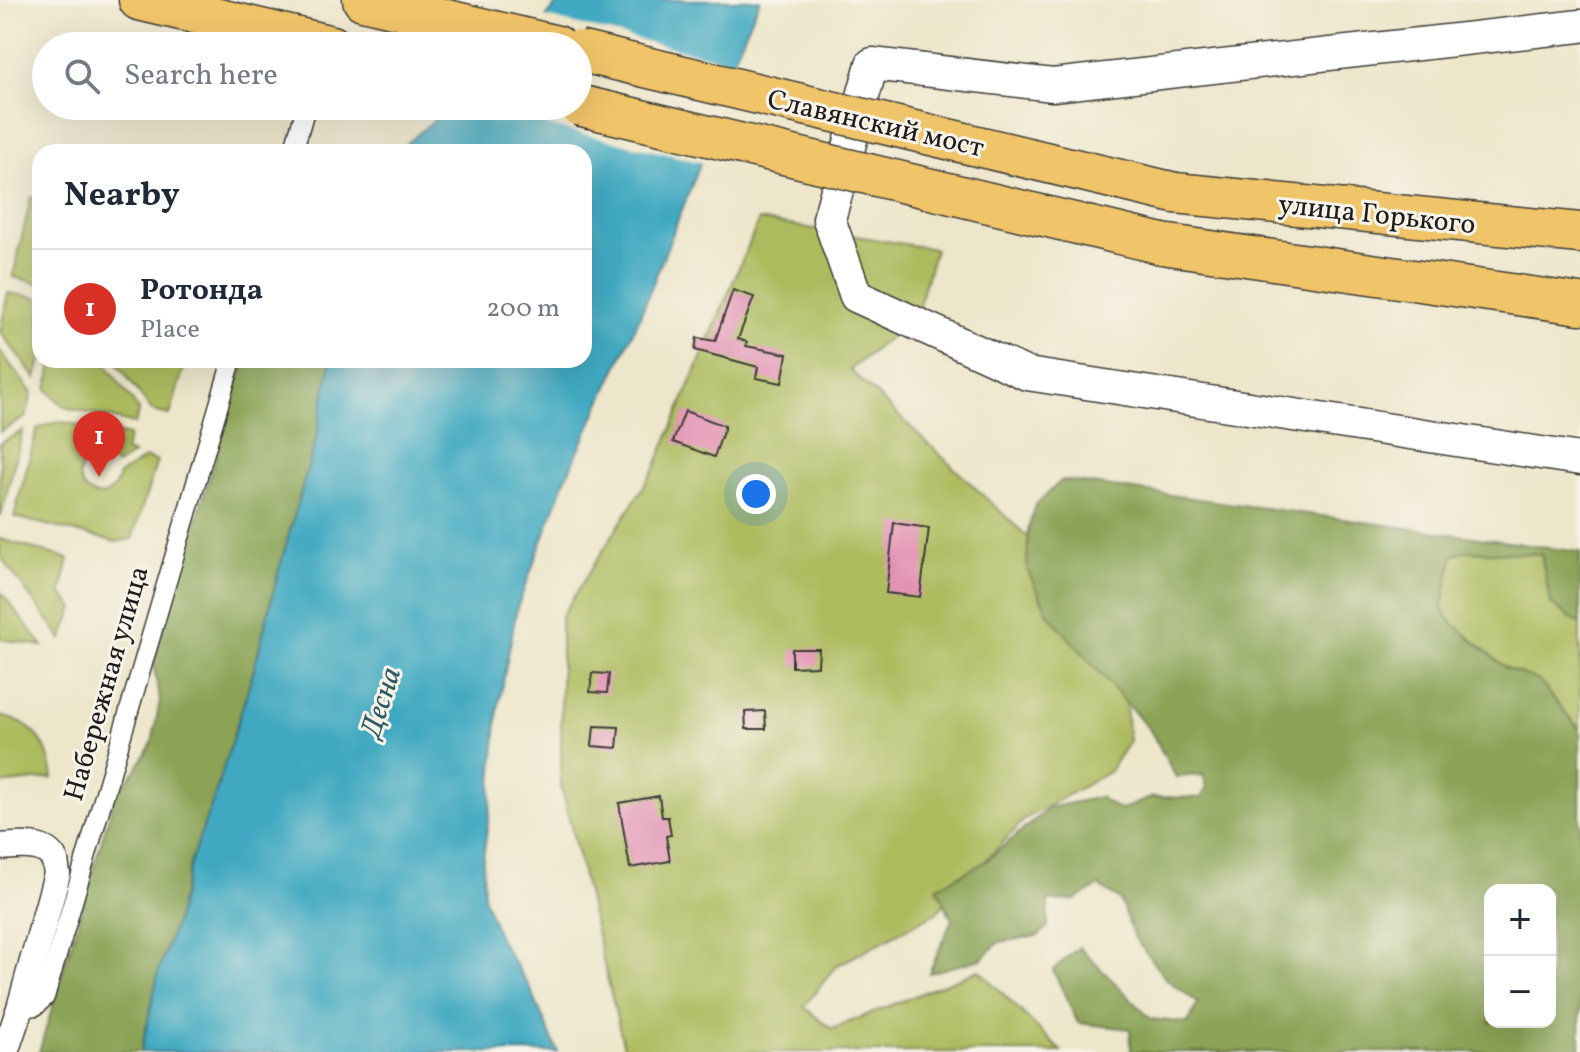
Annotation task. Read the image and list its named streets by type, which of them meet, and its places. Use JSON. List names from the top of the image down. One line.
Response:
{"streets":{"main road":["Славянский мост","улица Горького"],"street":["Набережная улица"]},"crossings":[["Славянский мост","улица Горького"]],"water":["Десна"],"page":{"search":"Search here","heading":"Nearby","list":[{"mark":"1","name":"Ротонда","note":"Place","value":"200 m"}],"pins":"1","map_buttons":["+","−"]}}
